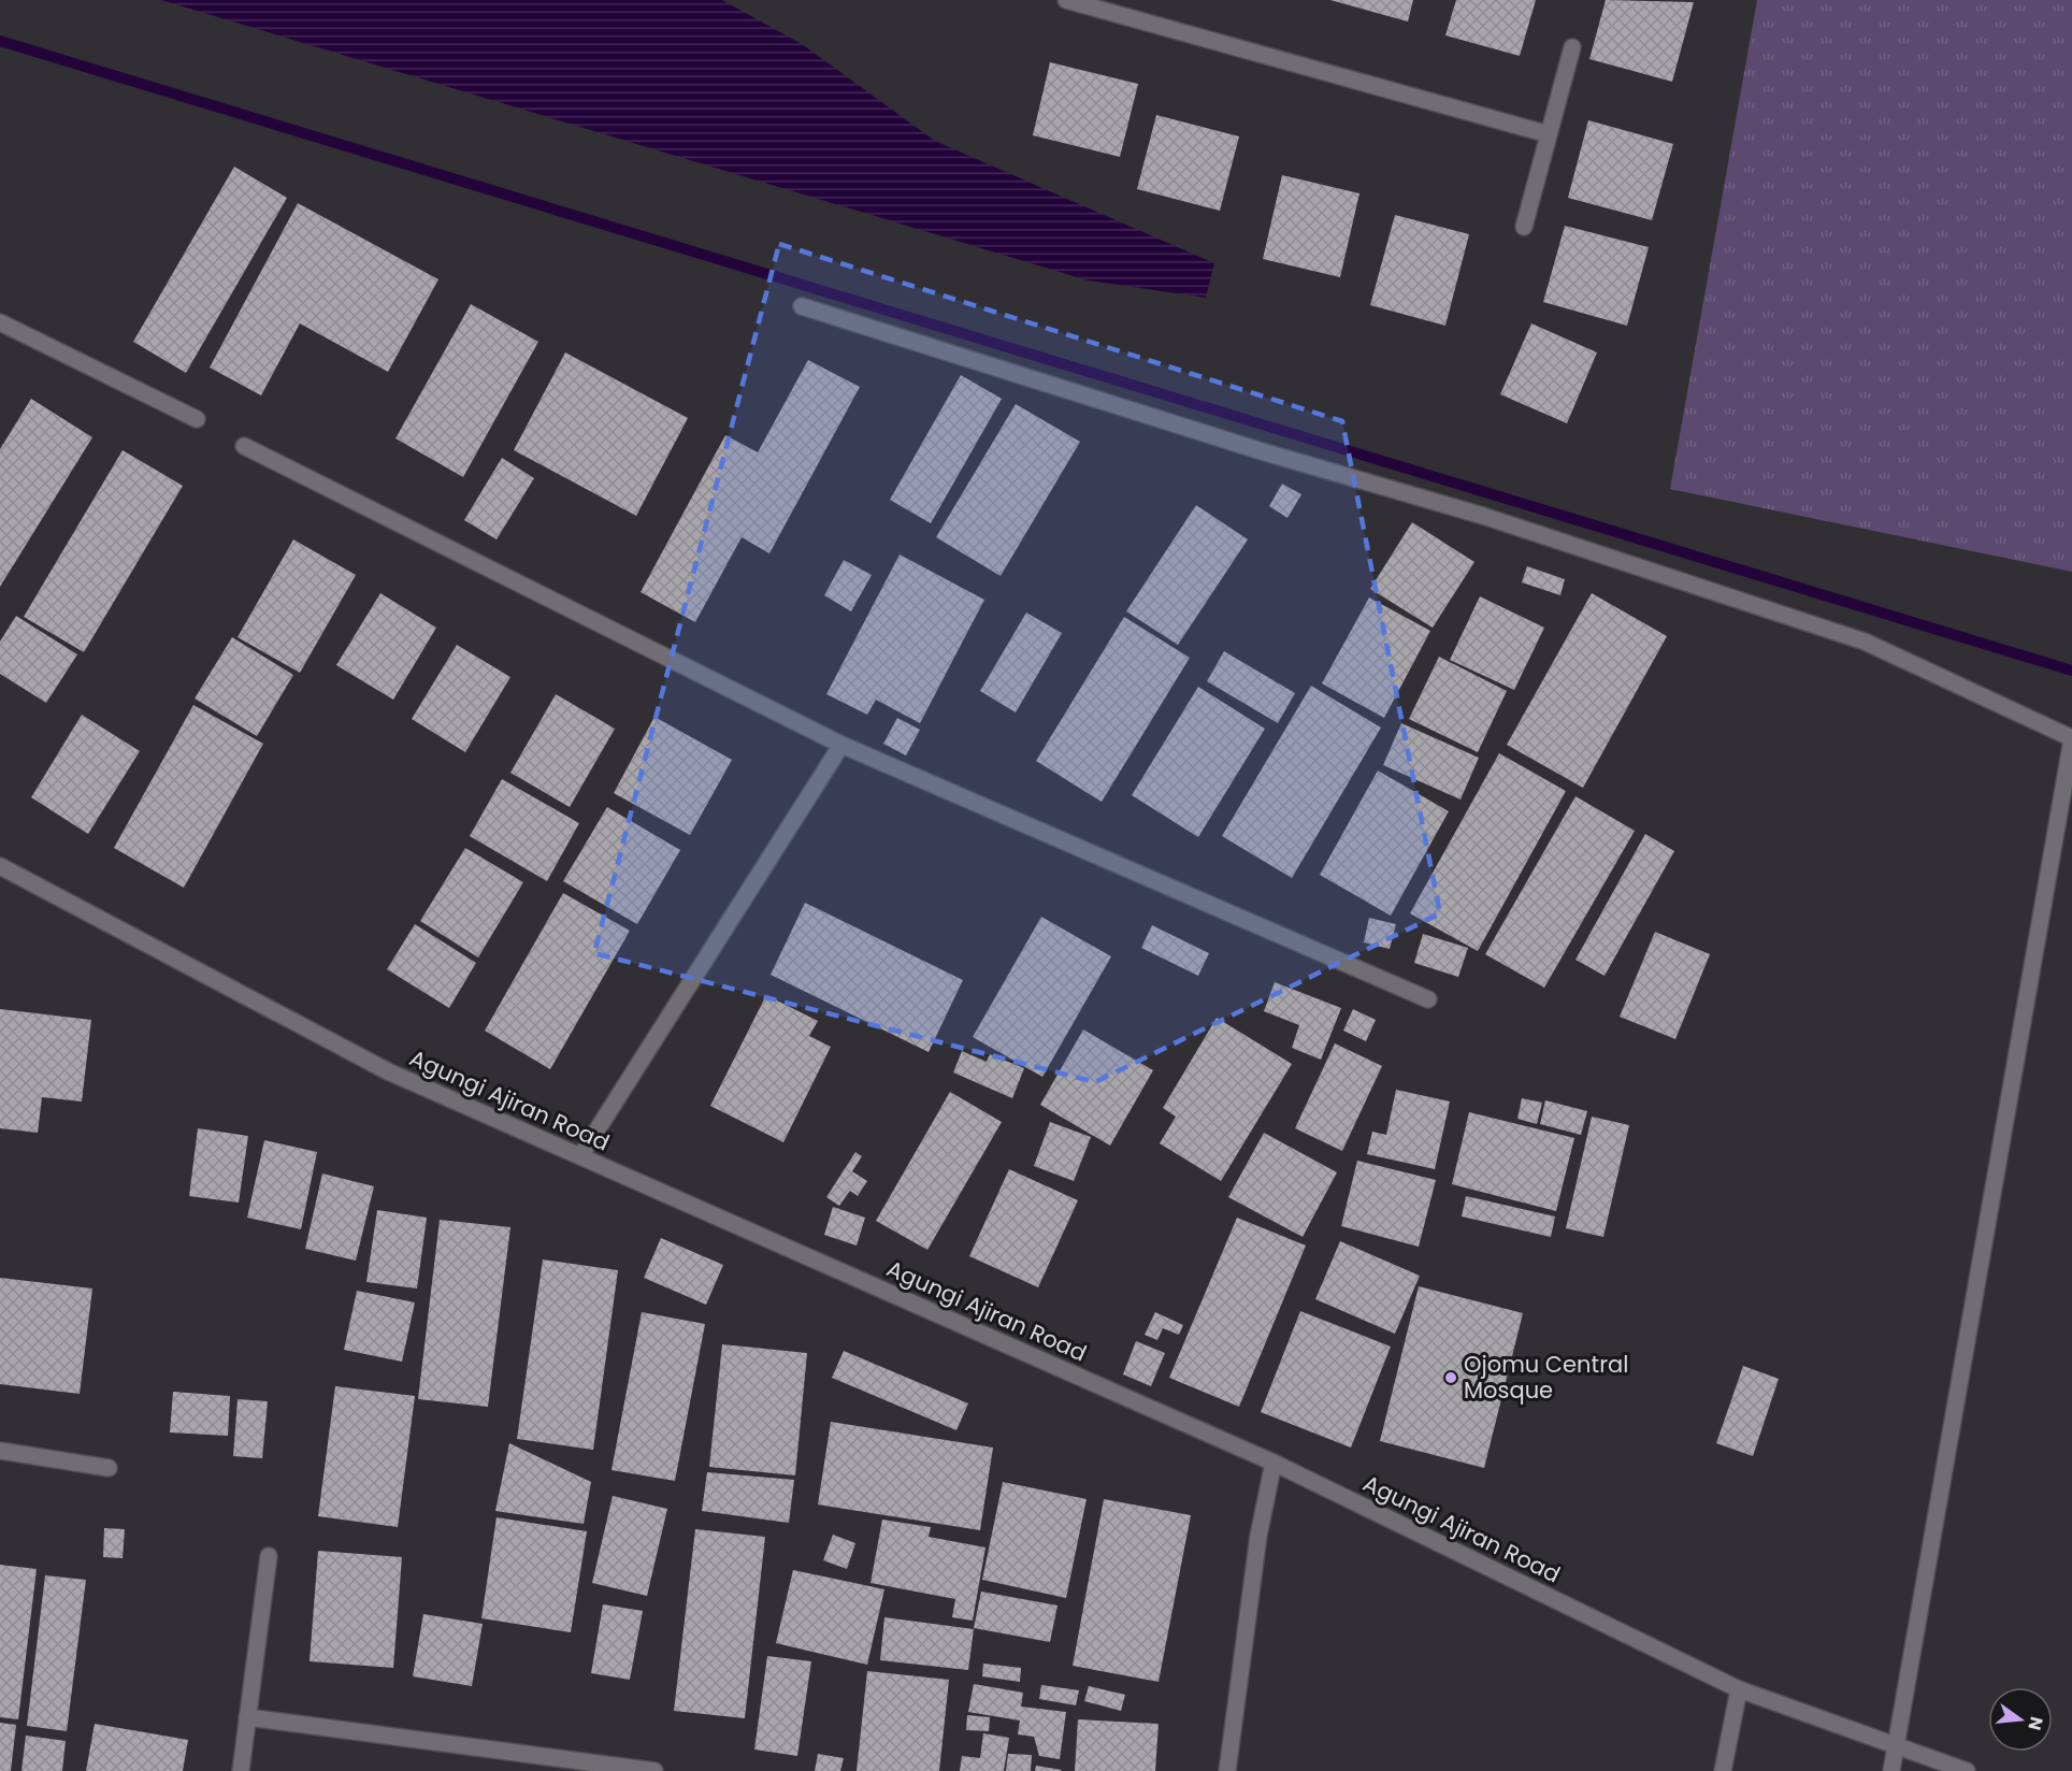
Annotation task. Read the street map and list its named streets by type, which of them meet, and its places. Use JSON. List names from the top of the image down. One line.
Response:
{"streets":{"street":["Agungi Ajiran Road"]},"places":["Ojomu Central Mosque"],"north":"right"}
